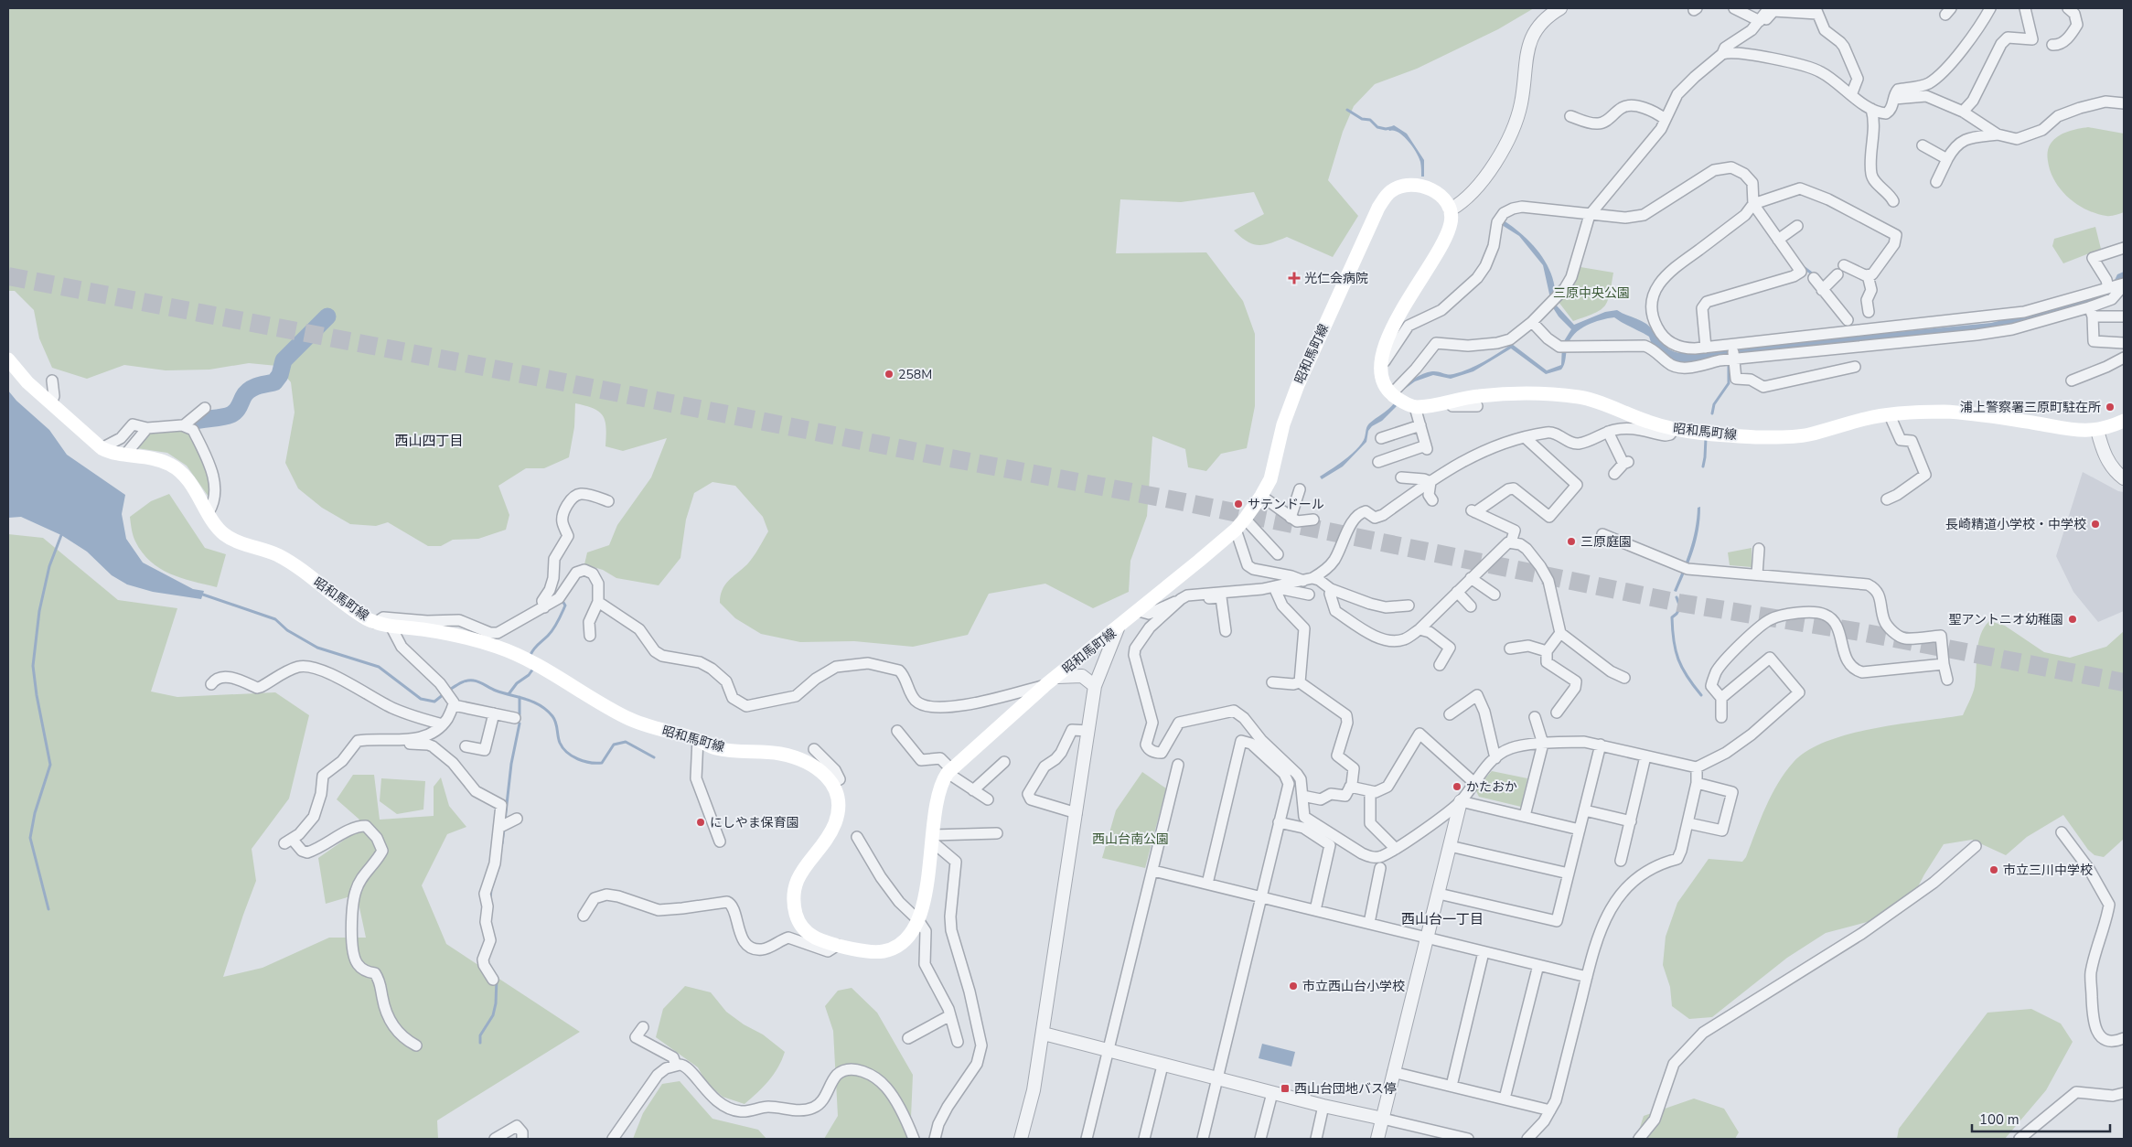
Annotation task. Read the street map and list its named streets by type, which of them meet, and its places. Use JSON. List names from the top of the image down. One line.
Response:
{"streets":{"main road":["昭和馬町線"]},"districts":["西山四丁目","西山台一丁目"],"parks":["三原中央公園","西山台南公園"],"places":{"health":["光仁会病院"],"other":["258M","浦上警察署三原町駐在所","サテンドール","長崎精道小学校・中学校","三原庭園","聖アントニオ幼稚園","かたおか","にしやま保育園","市立三川中学校","市立西山台小学校"],"transit":["西山台団地バス停"]},"scale_bar":"100 m"}
